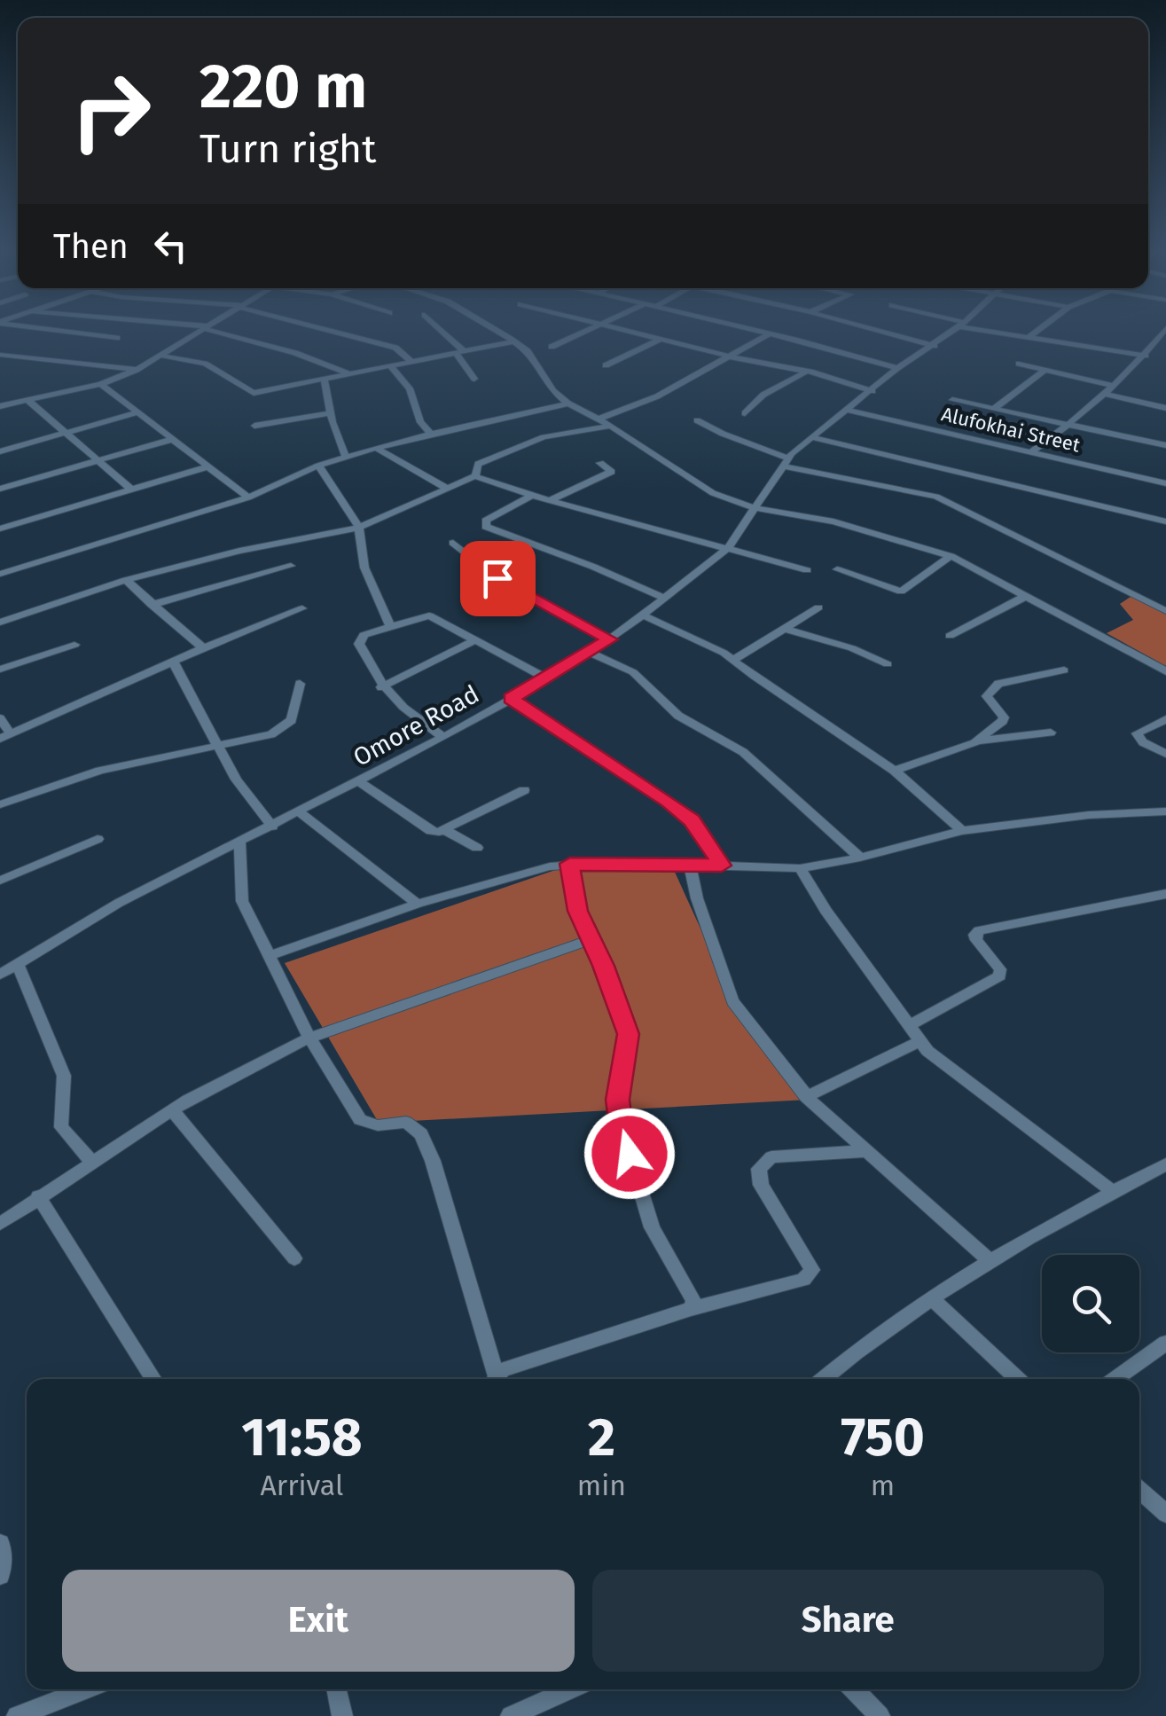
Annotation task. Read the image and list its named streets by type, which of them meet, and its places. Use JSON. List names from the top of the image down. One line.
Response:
{"streets":{"street":["Alufokhai Street","Omore Road"]},"crossings":[["Alufokhai Street","Omore Road"]],"page":{"turn":["220 m","Turn right"],"then":"Then","eta":["11:58","Arrival","2","min","750","m"],"buttons":["Exit","Share"]}}
